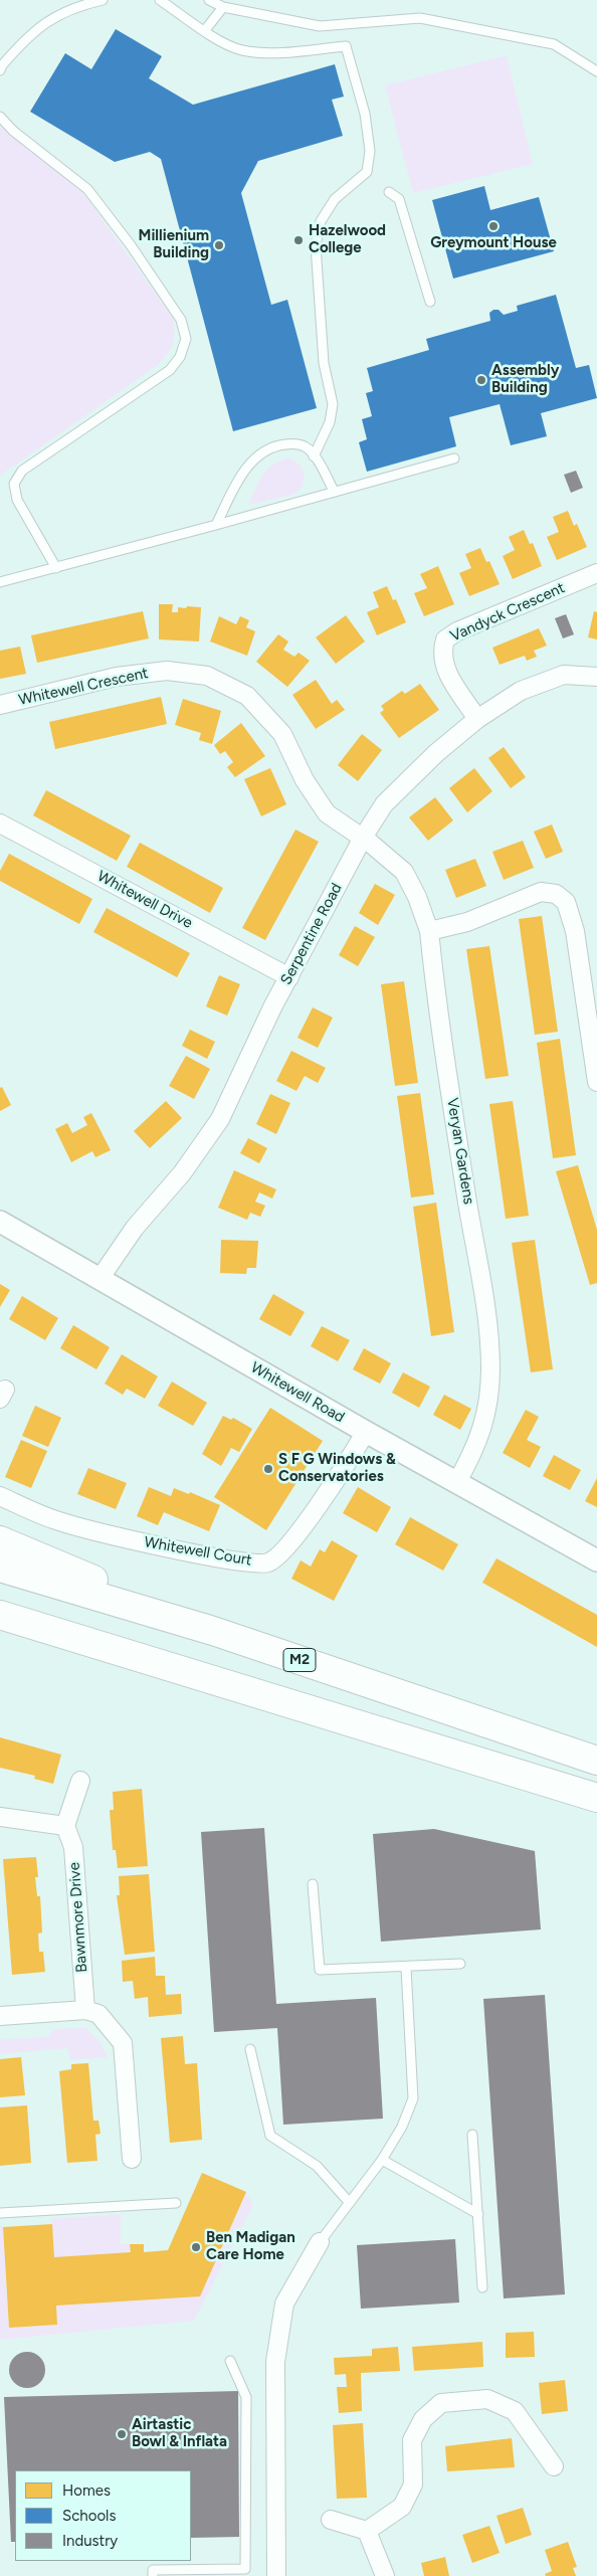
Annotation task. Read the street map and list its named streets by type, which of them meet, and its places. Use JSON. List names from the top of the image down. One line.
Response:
{"streets":{"highway":["M2"],"street":["Vandyck Crescent","Whitewell Crescent","Whitewell Drive","Serpentine Road","Veryan Gardens","Whitewell Road","Whitewell Court","Bawnmore Drive"]},"crossings":[["Vandyck Crescent","Serpentine Road"],["Whitewell Crescent","Serpentine Road"],["Whitewell Crescent","Veryan Gardens"],["Whitewell Drive","Serpentine Road"],["Serpentine Road","Veryan Gardens"],["Serpentine Road","Whitewell Road"],["Veryan Gardens","Whitewell Road"],["Whitewell Road","Whitewell Court"]],"places":["Greymount House","Hazelwood College","Millienium Building","Assembly Building","S F G Windows & Conservatories","Ben Madigan Care Home","Airtastic Bowl & Inflata"],"legend":["Homes","Schools","Industry"]}
